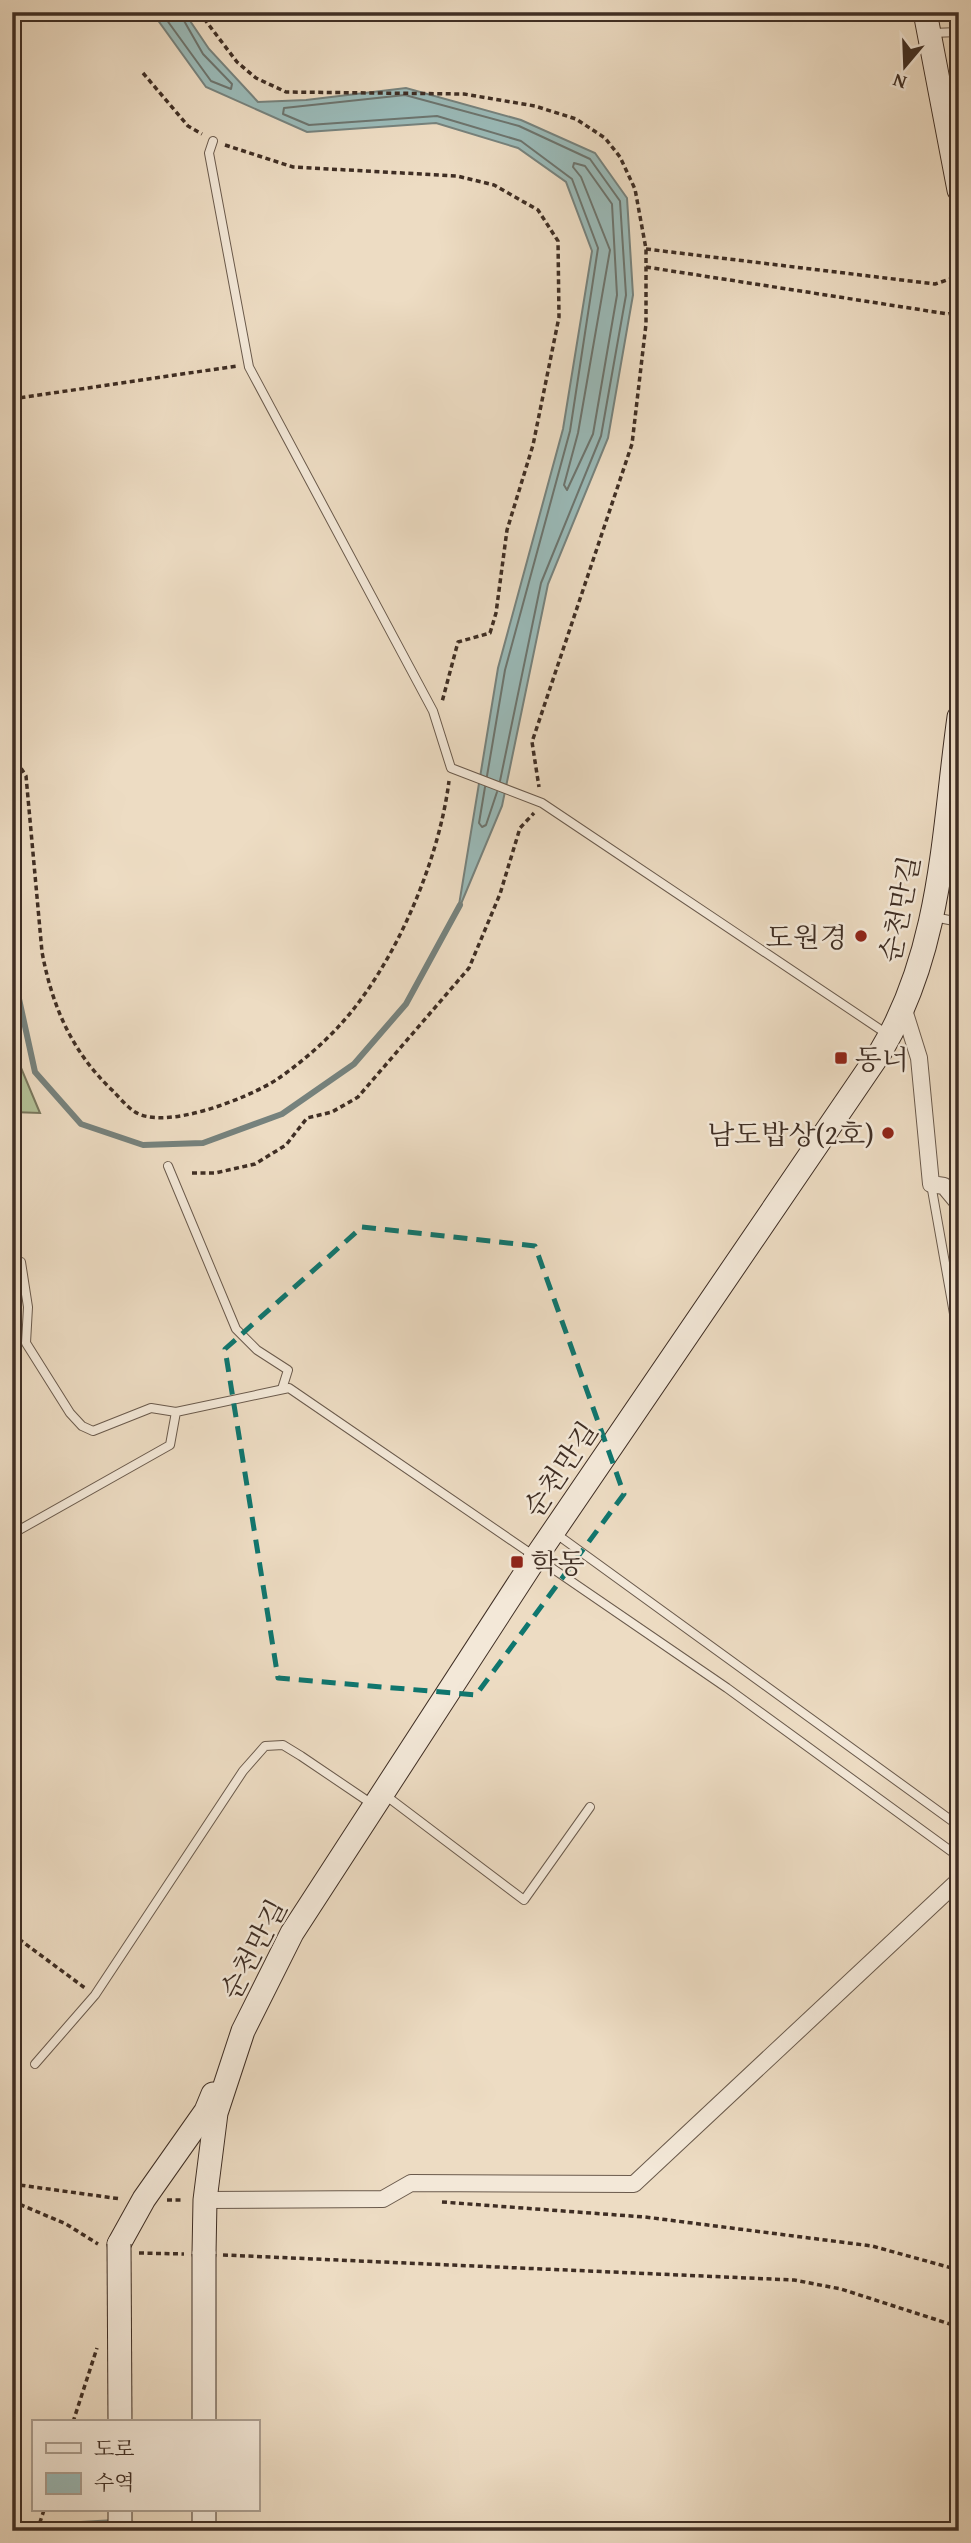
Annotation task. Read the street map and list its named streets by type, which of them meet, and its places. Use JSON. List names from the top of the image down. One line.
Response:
{"streets":{"street":["순천만길"]},"places":{"other":["도원경","남도밥상(2호)"],"transit":["동너","학동"]},"legend":["도로","수역"],"north":"bottom"}
